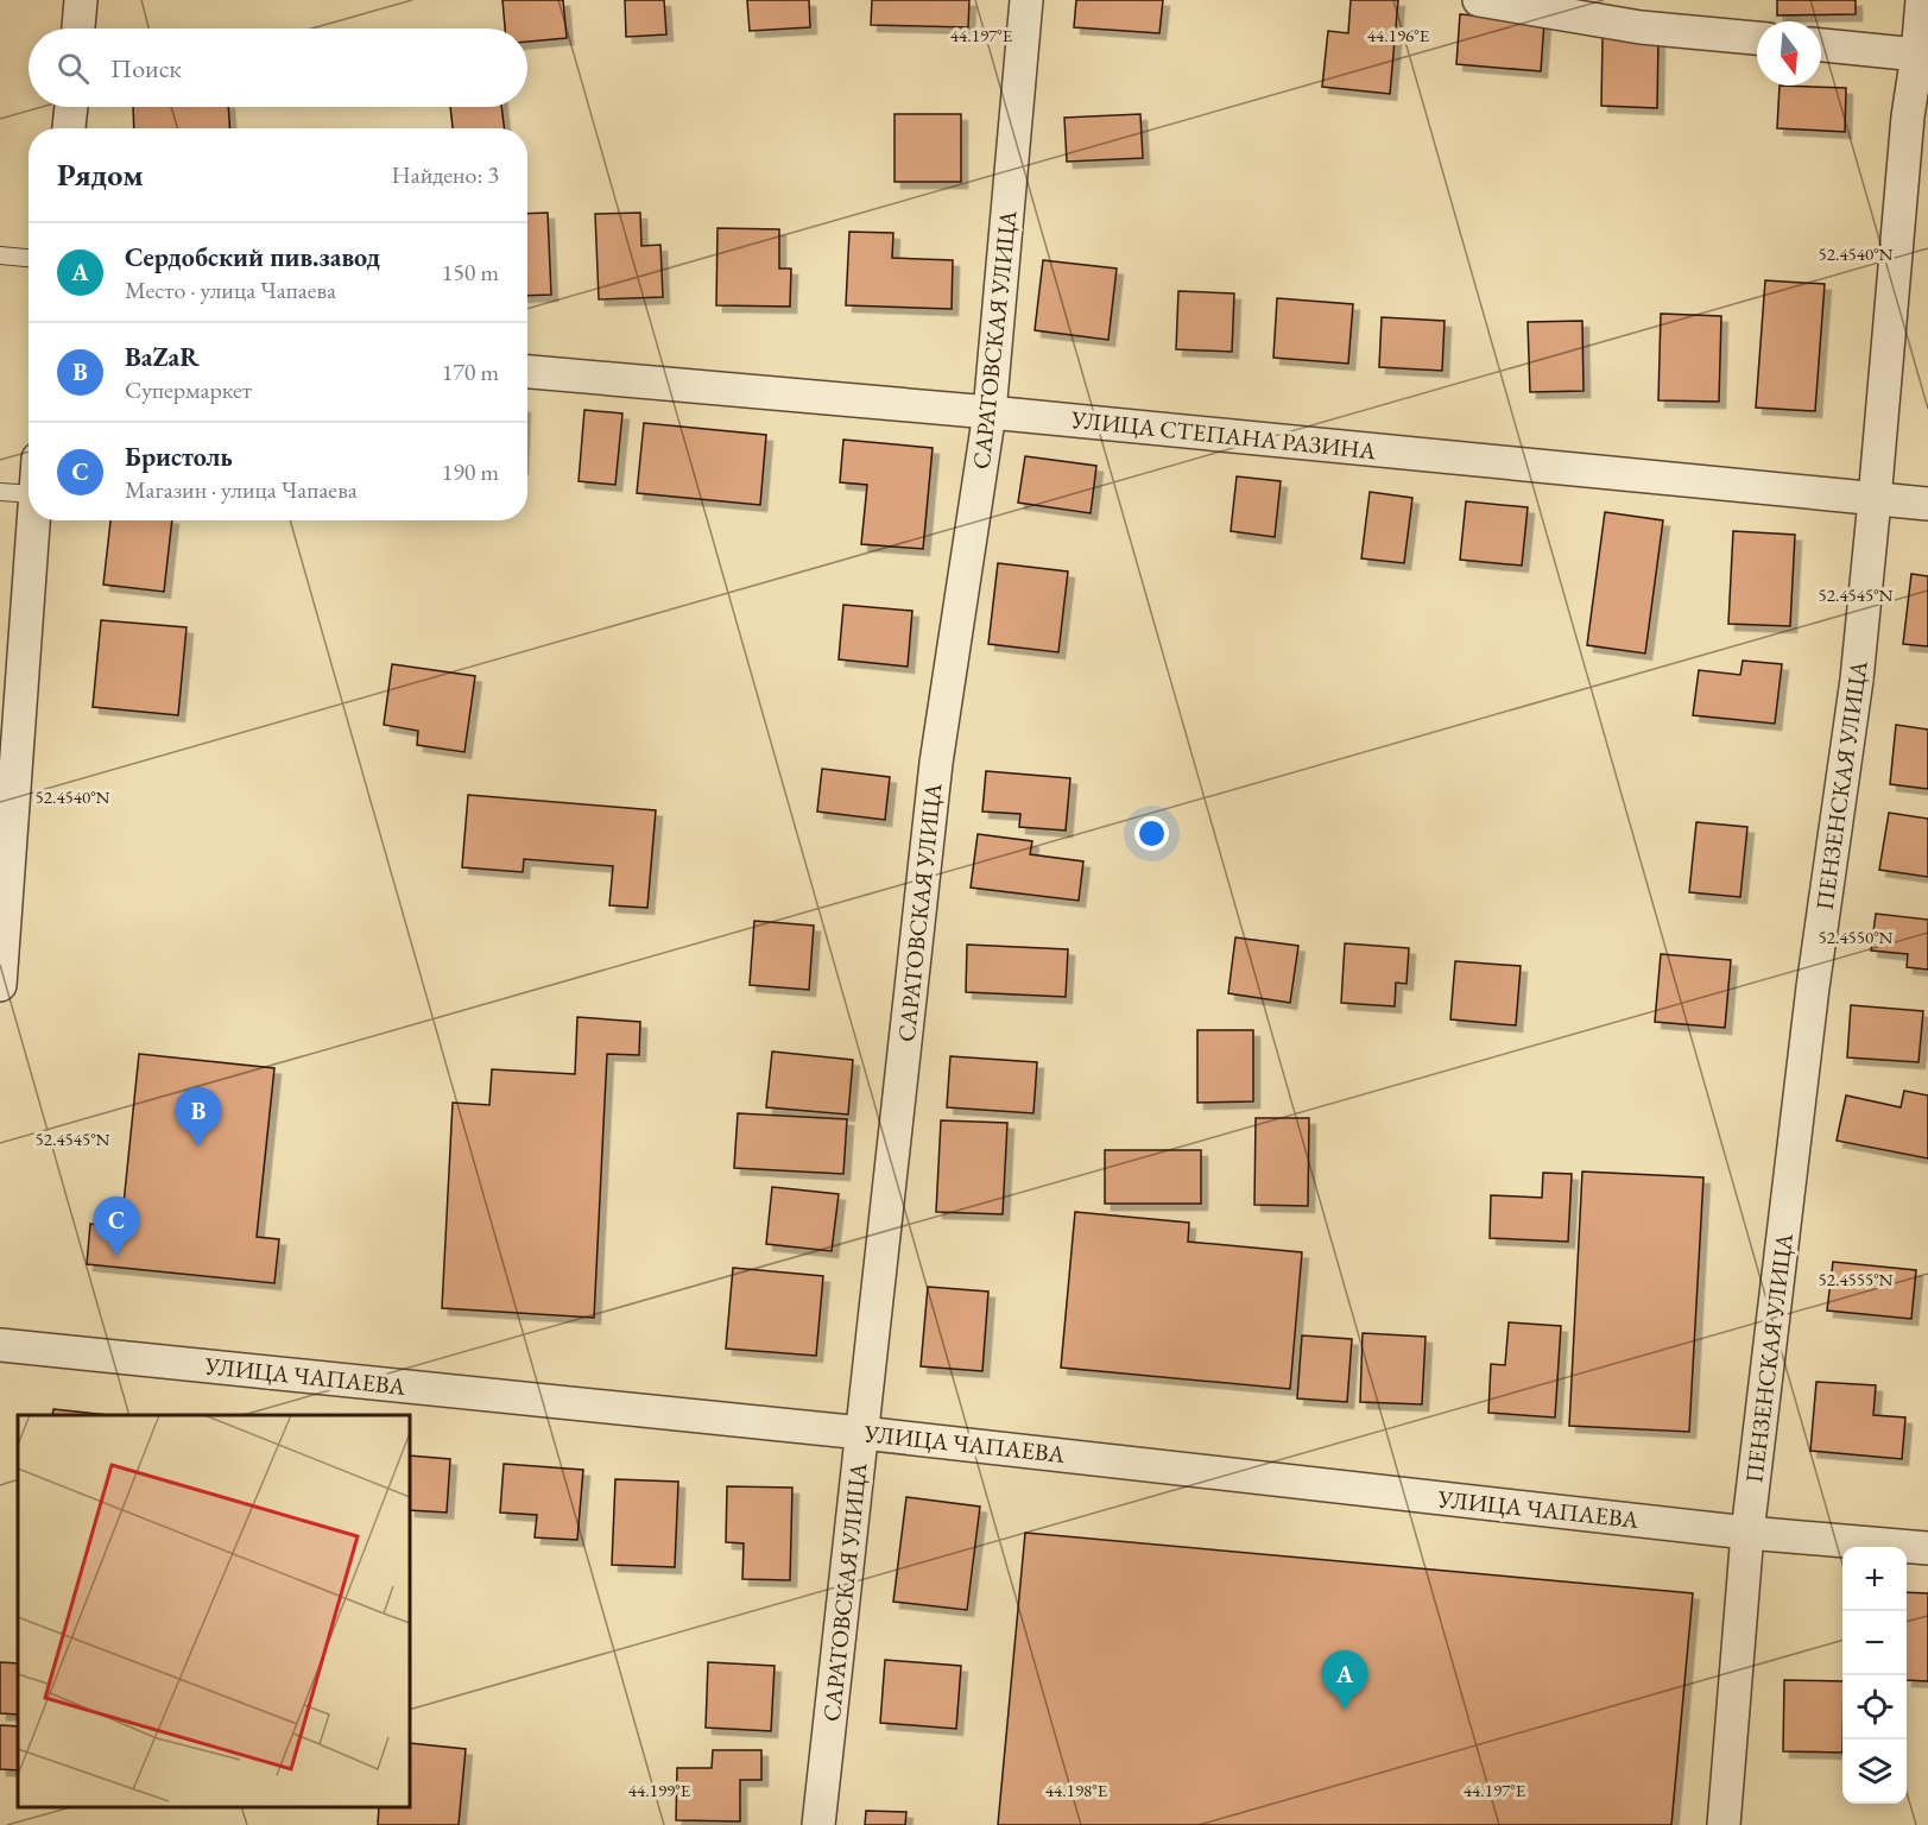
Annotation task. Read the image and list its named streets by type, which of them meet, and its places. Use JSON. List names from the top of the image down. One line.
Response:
{"streets":{"street":["САРАТОВСКАЯ УЛИЦА","УЛИЦА СТЕПАНА РАЗИНА","ПЕНЗЕНСКАЯ УЛИЦА","УЛИЦА ЧАПАЕВА"]},"crossings":[["САРАТОВСКАЯ УЛИЦА","УЛИЦА СТЕПАНА РАЗИНА"],["САРАТОВСКАЯ УЛИЦА","УЛИЦА ЧАПАЕВА"],["УЛИЦА СТЕПАНА РАЗИНА","ПЕНЗЕНСКАЯ УЛИЦА"],["ПЕНЗЕНСКАЯ УЛИЦА","УЛИЦА ЧАПАЕВА"]],"north":"bottom","page":{"search":"Поиск","heading":["Рядом","Найдено: 3"],"list":[{"mark":"A","name":"Сердобский пив.завод","note":"Место · улица Чапаева","value":"150 m"},{"mark":"B","name":"BaZaR","note":"Супермаркет","value":"170 m"},{"mark":"C","name":"Бристоль","note":"Магазин · улица Чапаева","value":"190 m"}],"pins":["B","C","A"],"map_buttons":["+","−"]},"coordinates":["44.197°E","44.196°E","52.4540°N","52.4545°N","52.4550°N","52.4555°N","44.199°E","44.198°E"]}
